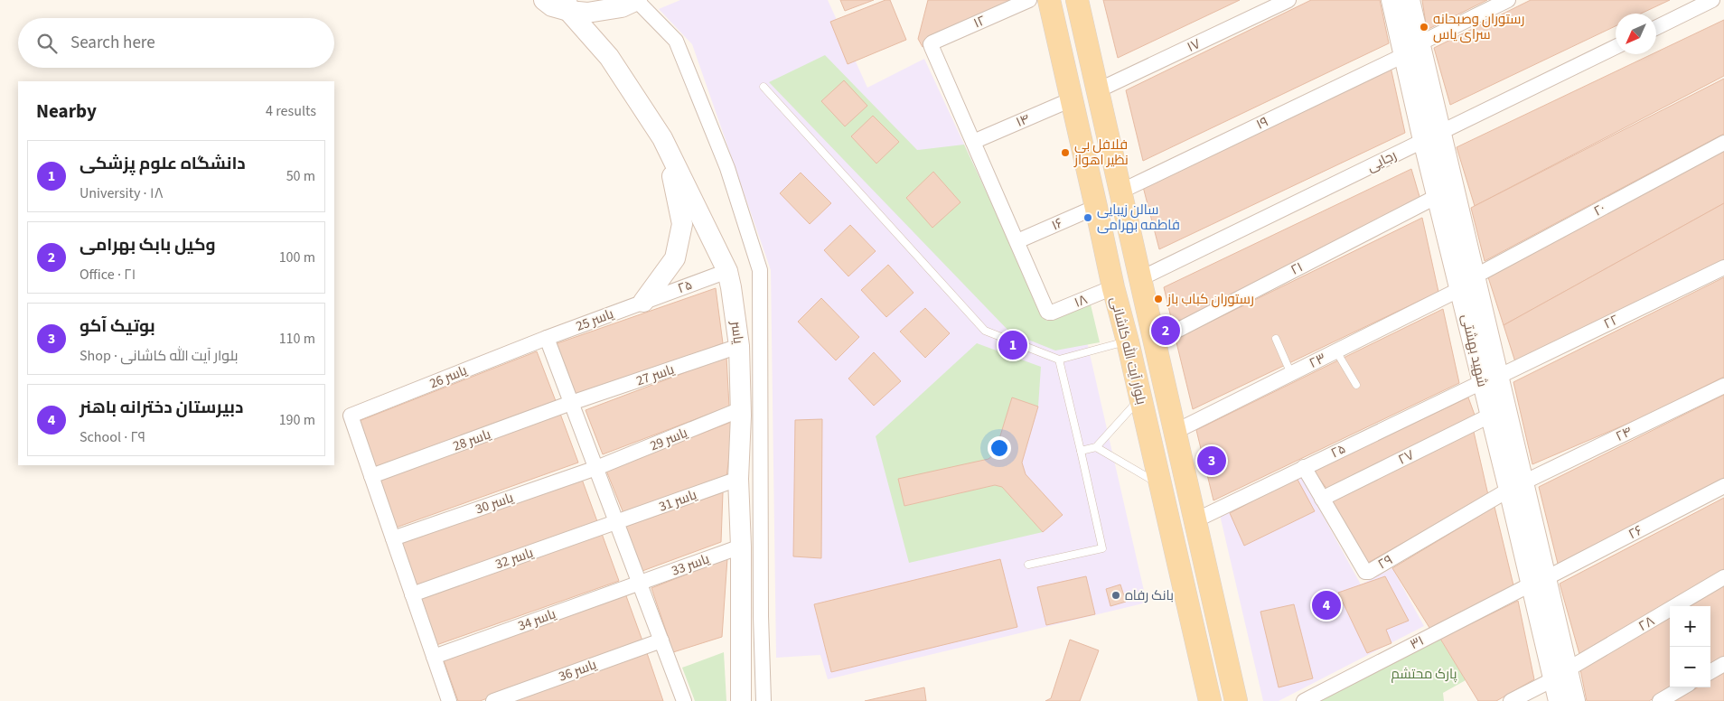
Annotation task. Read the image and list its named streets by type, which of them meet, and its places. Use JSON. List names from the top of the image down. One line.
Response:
{"streets":{"main road":["یاسر","بلوار آیت الله کاشانی","شهید بهشتی"],"street":["۱۲","۱۷","۱۴","۱۹","رجایی","۲۰","۱۶","۲۱","۲۵","۱۸","یاسر 25","۲۲","۲۳","یاسر 27","یاسر 26","۲۴","یاسر 29","یاسر 28","۲۷","یاسر 31","یاسر 30","۲۶","یاسر 32","۲۹","یاسر 33","یاسر 34","۲۸","۳۱","یاسر 36"]},"crossings":[["۱۲","۱۴"],["۱۷","بلوار آیت الله کاشانی"],["۱۴","بلوار آیت الله کاشانی"],["۱۹","بلوار آیت الله کاشانی"],["۱۹","شهید بهشتی"],["رجایی","بلوار آیت الله کاشانی"],["رجایی","شهید بهشتی"],["۲۰","شهید بهشتی"],["۲۰","۲۳"],["۱۶","۱۸"],["۱۶","بلوار آیت الله کاشانی"],["۲۱","بلوار آیت الله کاشانی"],["۲۱","شهید بهشتی"],["۲۵","یاسر 25"],["۲۵","۲۲"],["۲۵","یاسر"],["۲۵","بلوار آیت الله کاشانی"],["۲۵","شهید بهشتی"],["۲۵","۲۹"],["۱۸","بلوار آیت الله کاشانی"],["یاسر 25","یاسر 26"],["۲۲","شهید بهشتی"],["یاسر","یاسر 27"],["یاسر","یاسر 29"],["یاسر","یاسر 31"],["یاسر","یاسر 33"],["بلوار آیت الله کاشانی","۲۳"],["شهید بهشتی","۲۳"],["شهید بهشتی","۲۴"],["شهید بهشتی","۲۷"],["شهید بهشتی","۲۶"],["شهید بهشتی","۲۹"],["شهید بهشتی","۲۸"],["شهید بهشتی","۳۱"],["یاسر 27","یاسر 28"],["یاسر 26","یاسر 28"],["۲۴","۲۹"],["یاسر 29","یاسر 30"],["۲۷","۲۹"],["یاسر 31","یاسر 32"],["۲۶","۳۱"],["یاسر 33","یاسر 34"]],"parks":["پارک محتشم"],"places":["رستوران وصبحانه سرای یاس","فلافل بی نظیر اهواز","سالن زیبایی فاطمه بهرامی","رستوران کباب باز","بانک رفاه"],"north":"bottom left","page":{"search":"Search here","heading":["Nearby","4 results"],"list":[{"mark":"1","name":"دانشگاه علوم پزشکی","note":"University · ۱۸","value":"50 m"},{"mark":"2","name":"وکیل بابک بهرامی","note":"Office · ۲۱","value":"100 m"},{"mark":"3","name":"بوتیک آکو","note":"Shop · بلوار آیت الله کاشانی","value":"110 m"},{"mark":"4","name":"دبیرستان دخترانه باهنر","note":"School · ۲۹","value":"190 m"}],"pins":["2","1","3","4"],"map_buttons":["+","−"]}}
